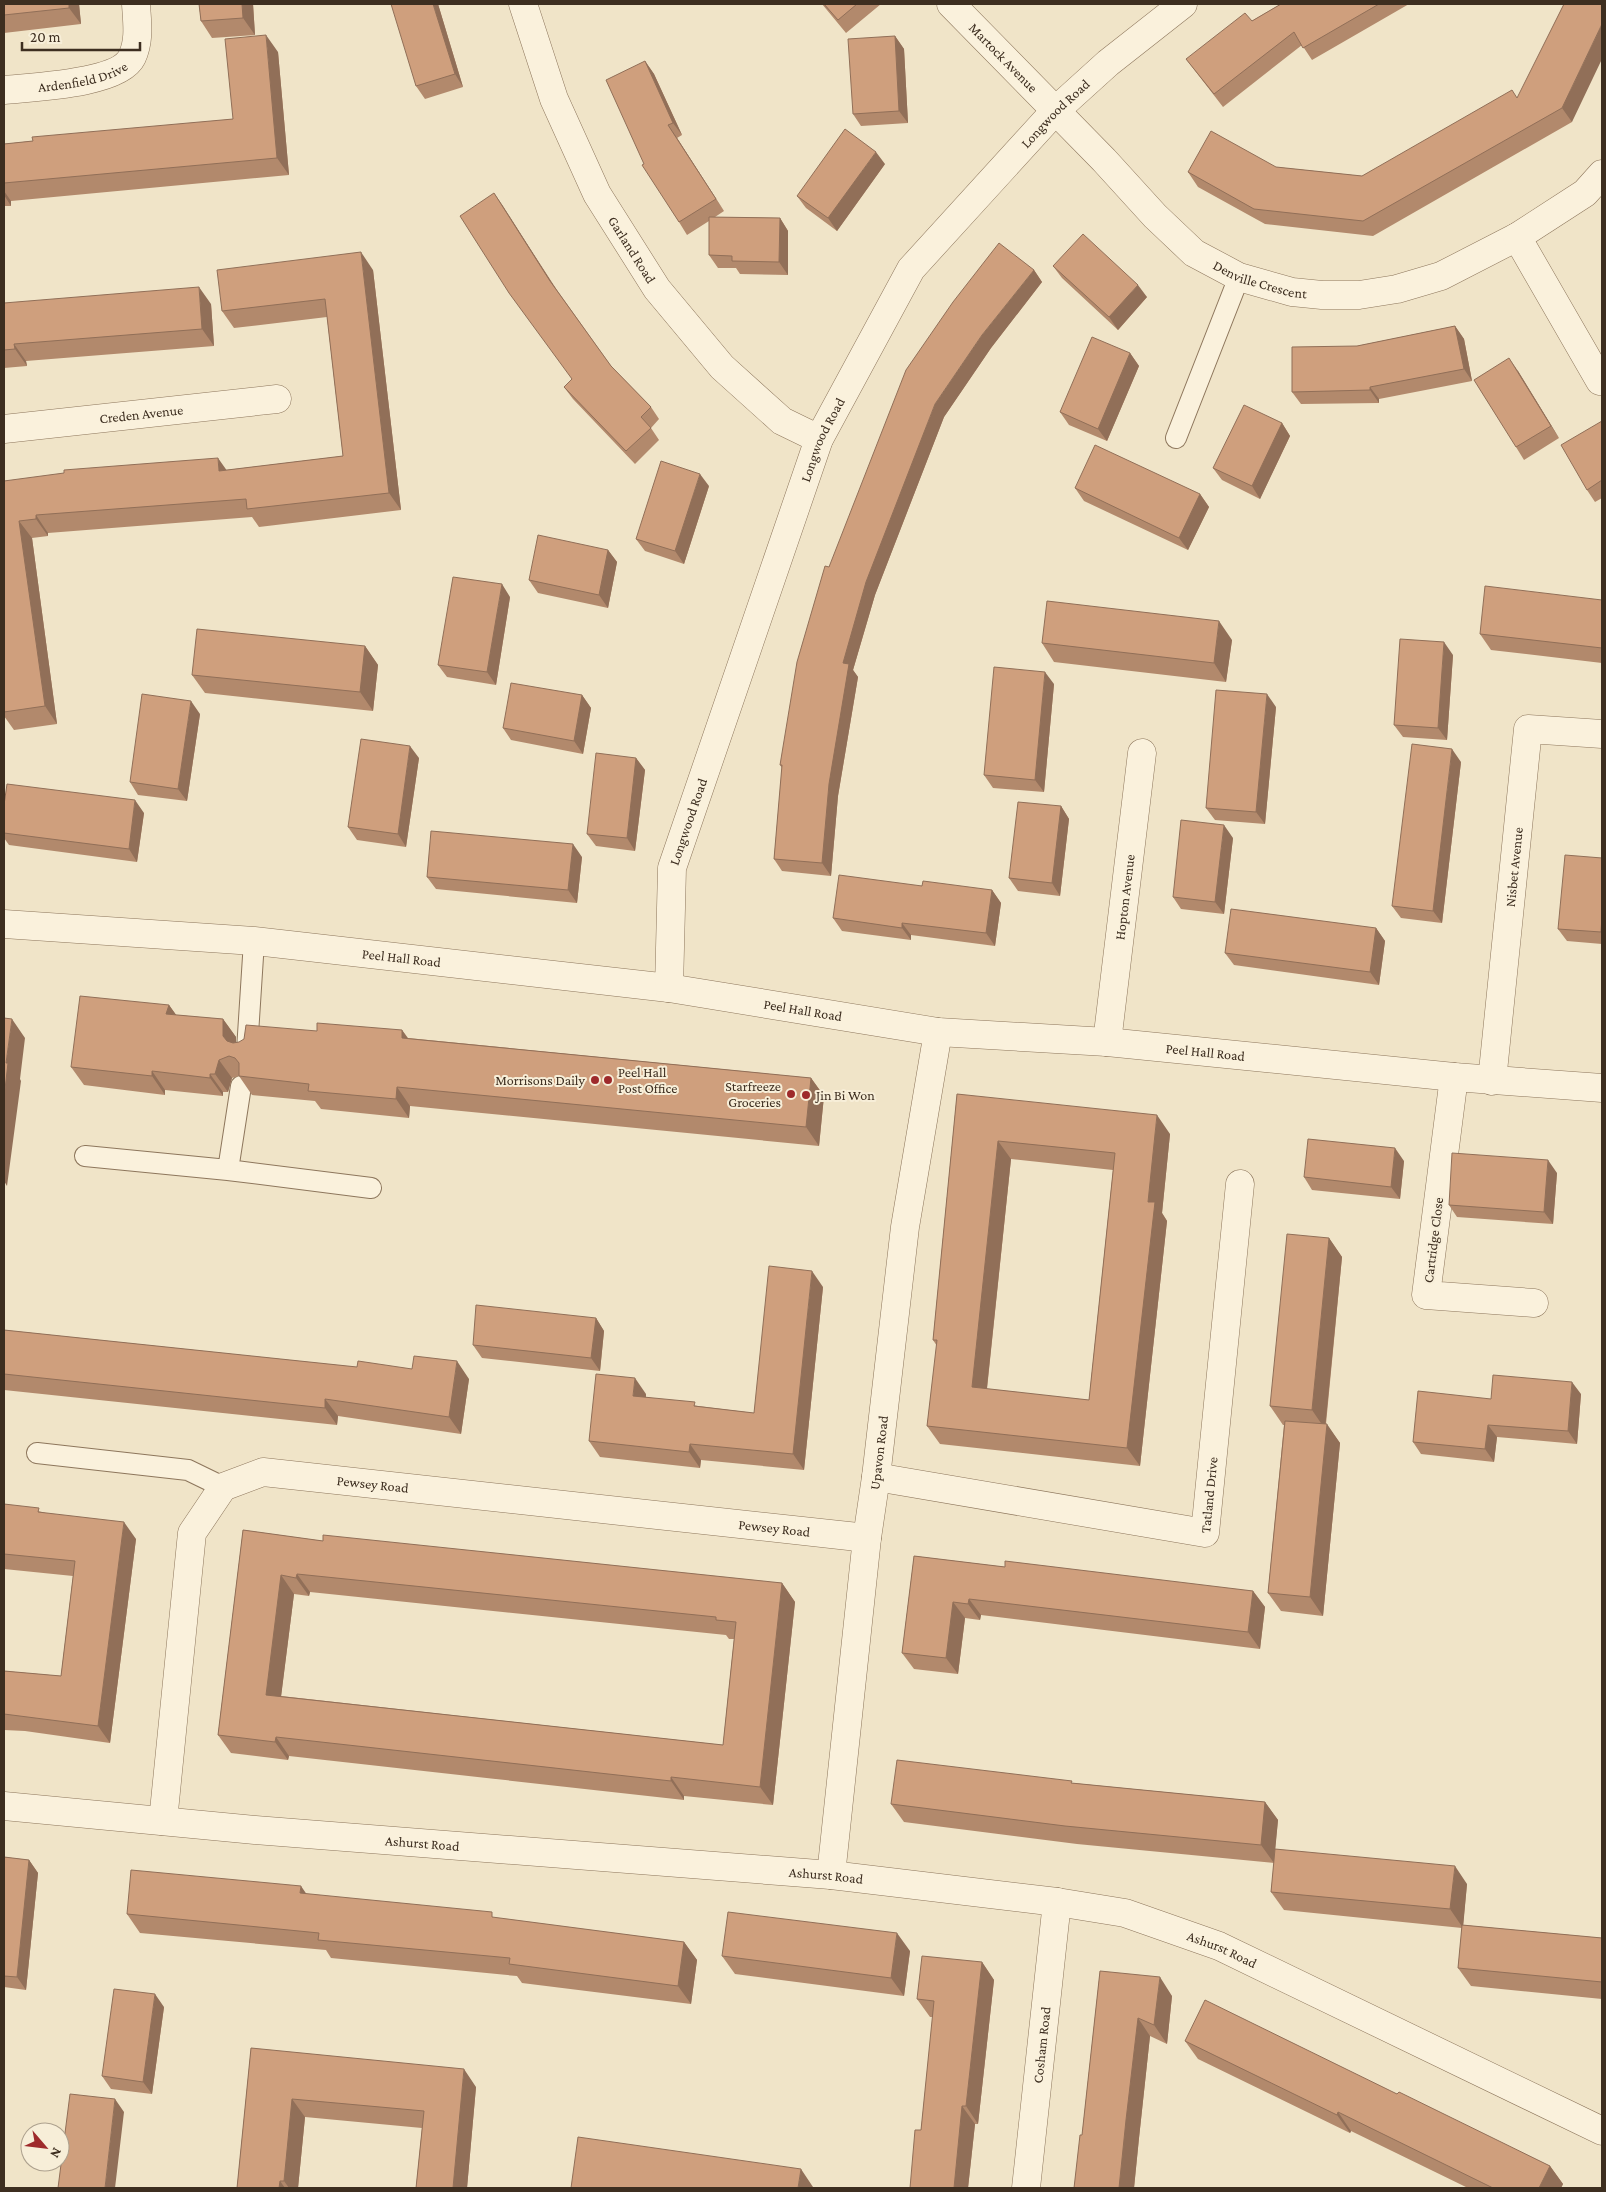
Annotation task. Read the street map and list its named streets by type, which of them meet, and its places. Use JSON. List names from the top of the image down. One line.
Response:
{"streets":{"street":["Martock Avenue","Ardenfield Drive","Longwood Road","Garland Road","Denville Crescent","Creden Avenue","Nisbet Avenue","Hopton Avenue","Peel Hall Road","Cartridge Close","Upavon Road","Pewsey Road","Tatland Drive","Ashurst Road","Cosham Road"]},"crossings":[["Martock Avenue","Longwood Road"],["Martock Avenue","Denville Crescent"],["Longwood Road","Garland Road"],["Longwood Road","Denville Crescent"],["Longwood Road","Peel Hall Road"],["Nisbet Avenue","Peel Hall Road"],["Hopton Avenue","Peel Hall Road"],["Peel Hall Road","Cartridge Close"],["Peel Hall Road","Upavon Road"],["Upavon Road","Pewsey Road"],["Upavon Road","Tatland Drive"],["Upavon Road","Ashurst Road"],["Ashurst Road","Cosham Road"]],"places":["Morrisons Daily","Peel Hall Post Office","Starfreeze Groceries","Jin Bi Won"],"scale_bar":"20 m","north":"bottom right"}
